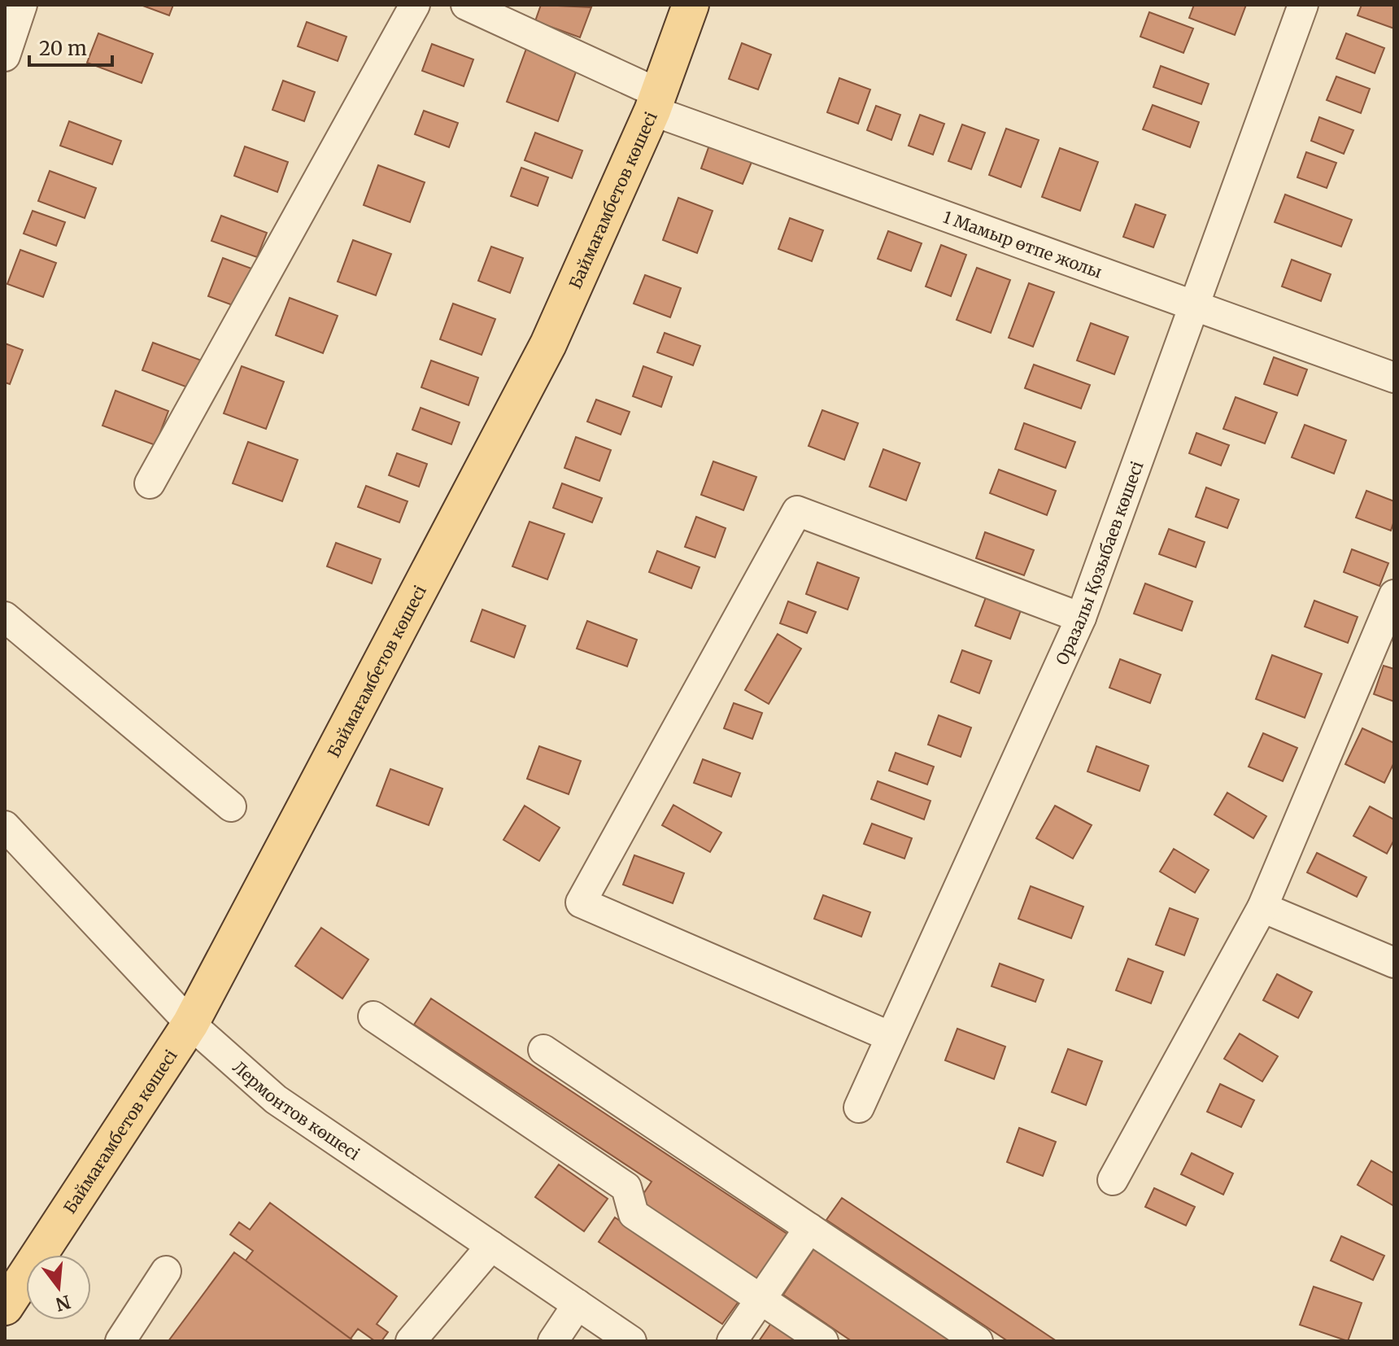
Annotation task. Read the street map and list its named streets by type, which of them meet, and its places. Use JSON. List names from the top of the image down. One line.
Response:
{"streets":{"main road":["Баймағамбетов көшесі"],"street":["1 Мамыр өтпе жолы","Оразалы Қозыбаев көшесі","Лермонтов көшесі"]},"crossings":[["Баймағамбетов көшесі","1 Мамыр өтпе жолы"],["Баймағамбетов көшесі","Лермонтов көшесі"],["1 Мамыр өтпе жолы","Оразалы Қозыбаев көшесі"]],"scale_bar":"20 m","north":"bottom"}
